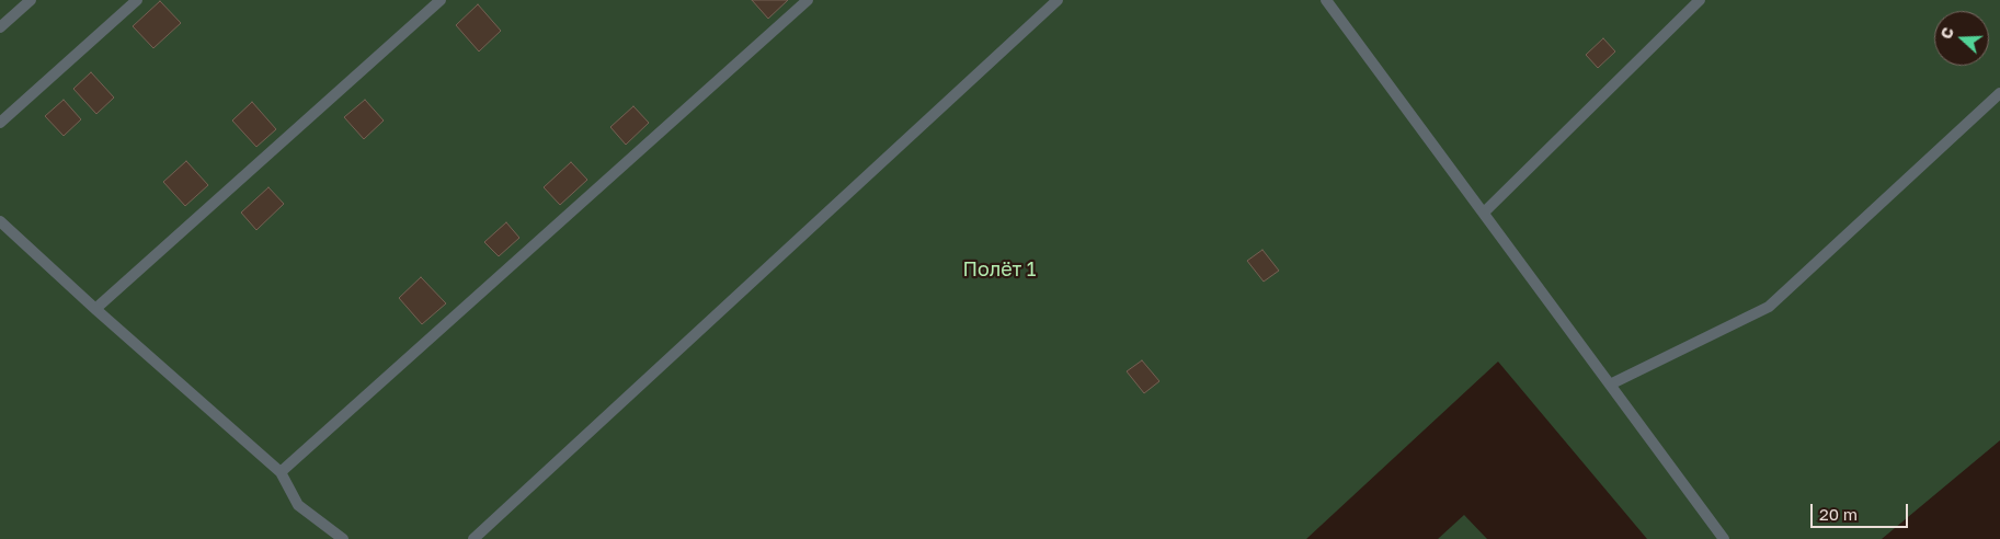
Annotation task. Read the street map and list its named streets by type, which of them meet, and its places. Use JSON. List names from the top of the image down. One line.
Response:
{"parks":["Полёт 1"],"scale_bar":"20 m","north":"left"}
